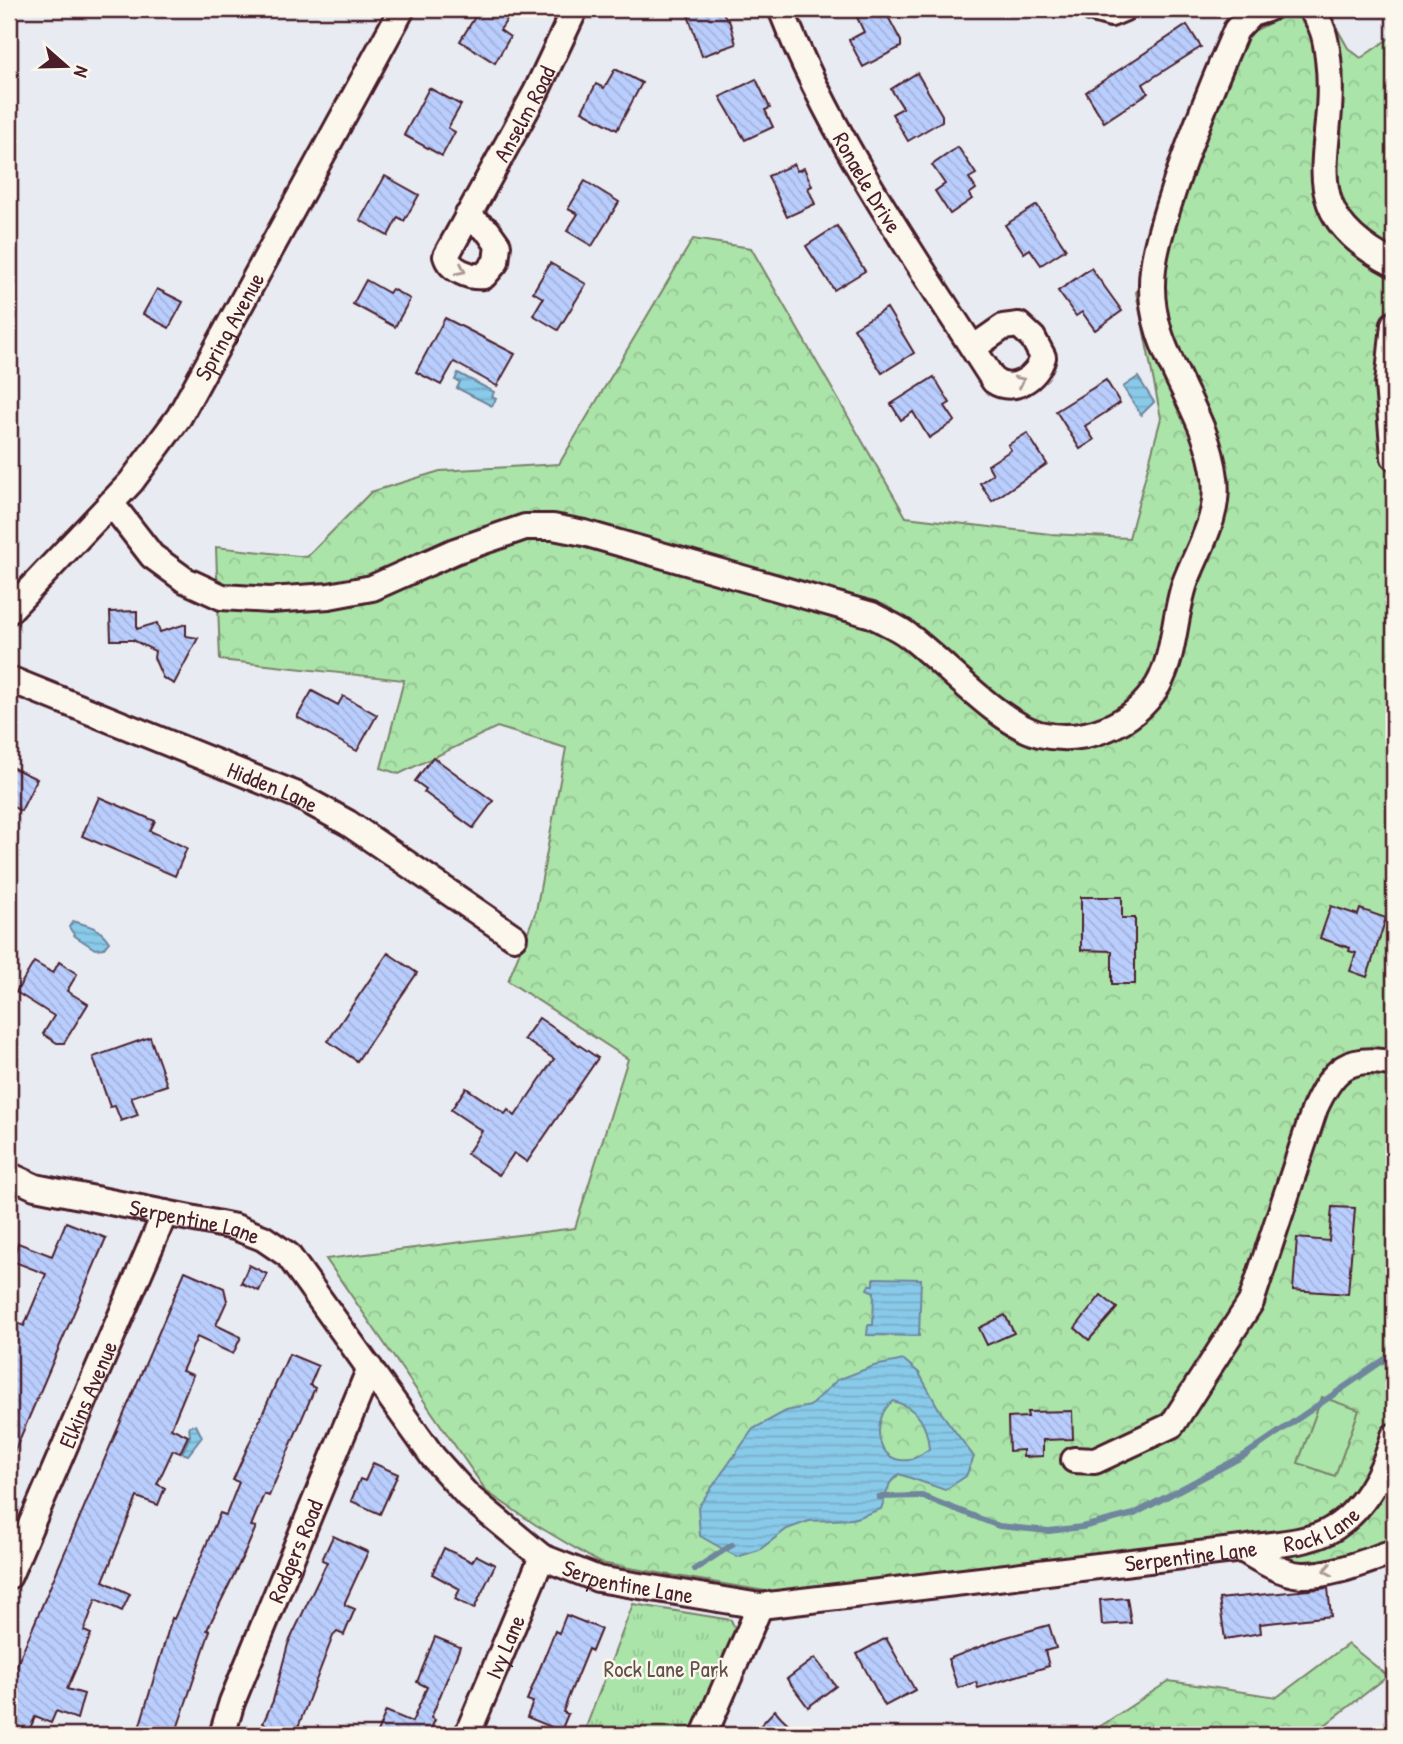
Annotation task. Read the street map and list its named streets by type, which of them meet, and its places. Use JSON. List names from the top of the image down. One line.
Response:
{"streets":{"street":["Anselm Road","Ronaele Drive","Spring Avenue","Hidden Lane","Serpentine Lane","Elkins Avenue","Rock Lane","Rodgers Road","Ivy Lane"]},"crossings":[["Serpentine Lane","Elkins Avenue"],["Serpentine Lane","Rock Lane"],["Serpentine Lane","Rodgers Road"],["Serpentine Lane","Ivy Lane"]],"parks":["Rock Lane Park"],"north":"right"}
